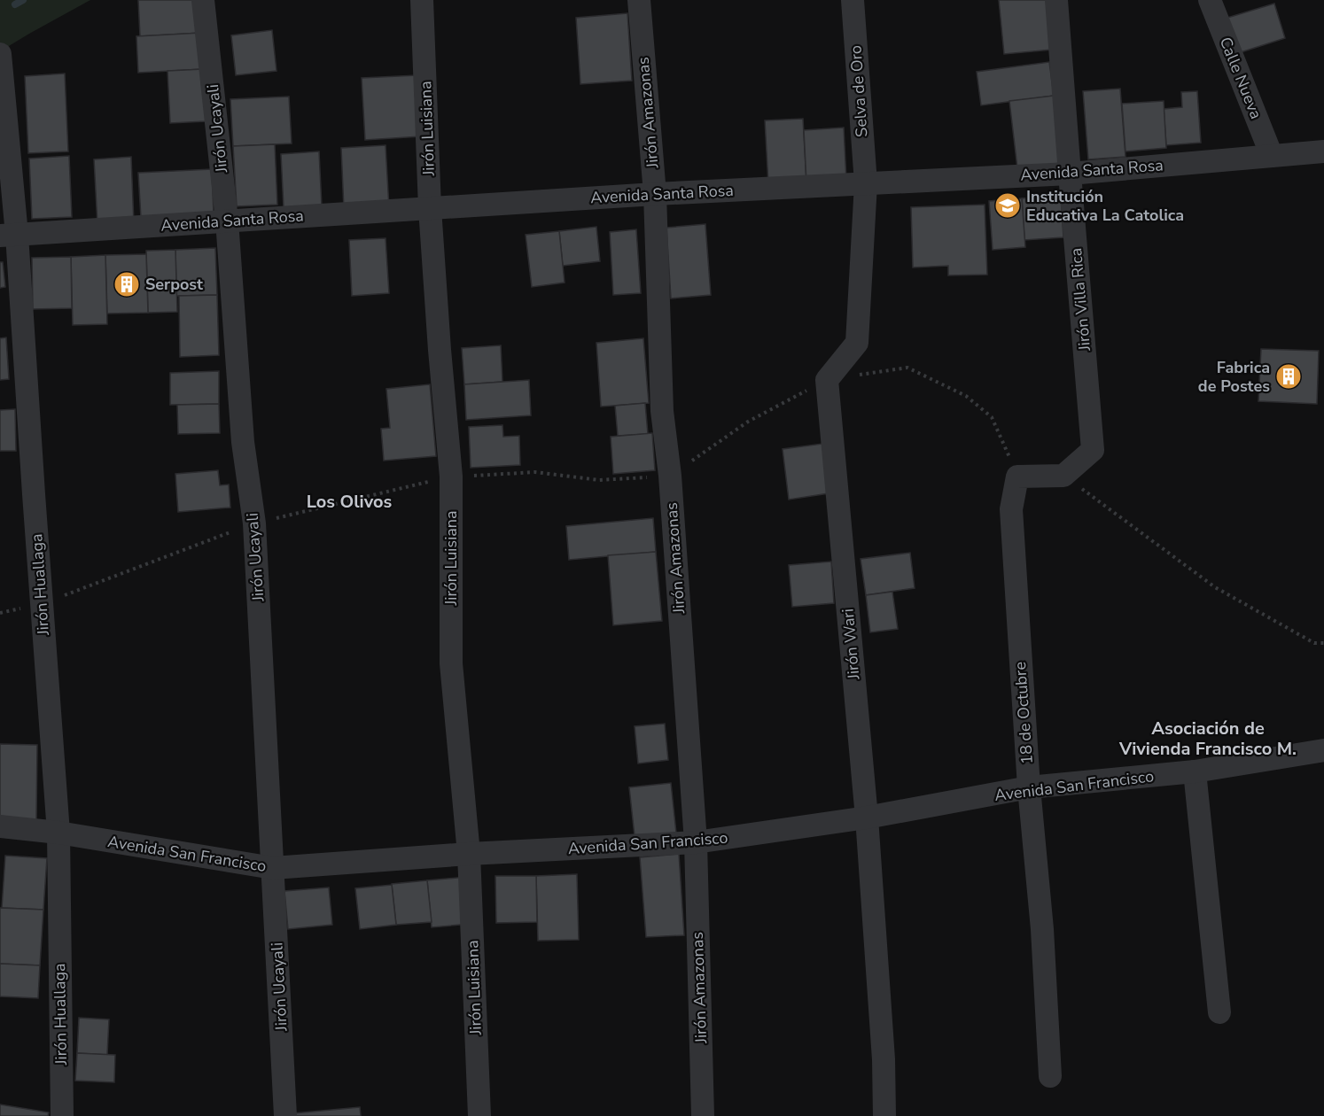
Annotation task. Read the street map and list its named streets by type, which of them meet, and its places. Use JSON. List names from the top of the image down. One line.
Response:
{"streets":{"street":["Calle Nueva","Selva de Oro","Jirón Amazonas","Jirón Ucayali","Jirón Luisiana","Avenida Santa Rosa","Jirón Villa Rica","Jirón Huallaga","Jirón Wari","18 de Octubre","Avenida San Francisco"]},"crossings":[["Calle Nueva","Avenida Santa Rosa"],["Selva de Oro","Avenida Santa Rosa"],["Jirón Amazonas","Avenida Santa Rosa"],["Jirón Amazonas","Avenida San Francisco"],["Jirón Ucayali","Avenida Santa Rosa"],["Jirón Ucayali","Avenida San Francisco"],["Jirón Luisiana","Avenida Santa Rosa"],["Jirón Luisiana","Avenida San Francisco"],["Avenida Santa Rosa","Jirón Villa Rica"],["Avenida Santa Rosa","Jirón Huallaga"],["Jirón Huallaga","Avenida San Francisco"],["Jirón Wari","Avenida San Francisco"],["18 de Octubre","Avenida San Francisco"]],"districts":["Los Olivos","Asociación de Vivienda Francisco M."],"places":{"school or university":["Institución Educativa La Catolica"],"building":["Serpost","Fabrica de Postes"]}}
